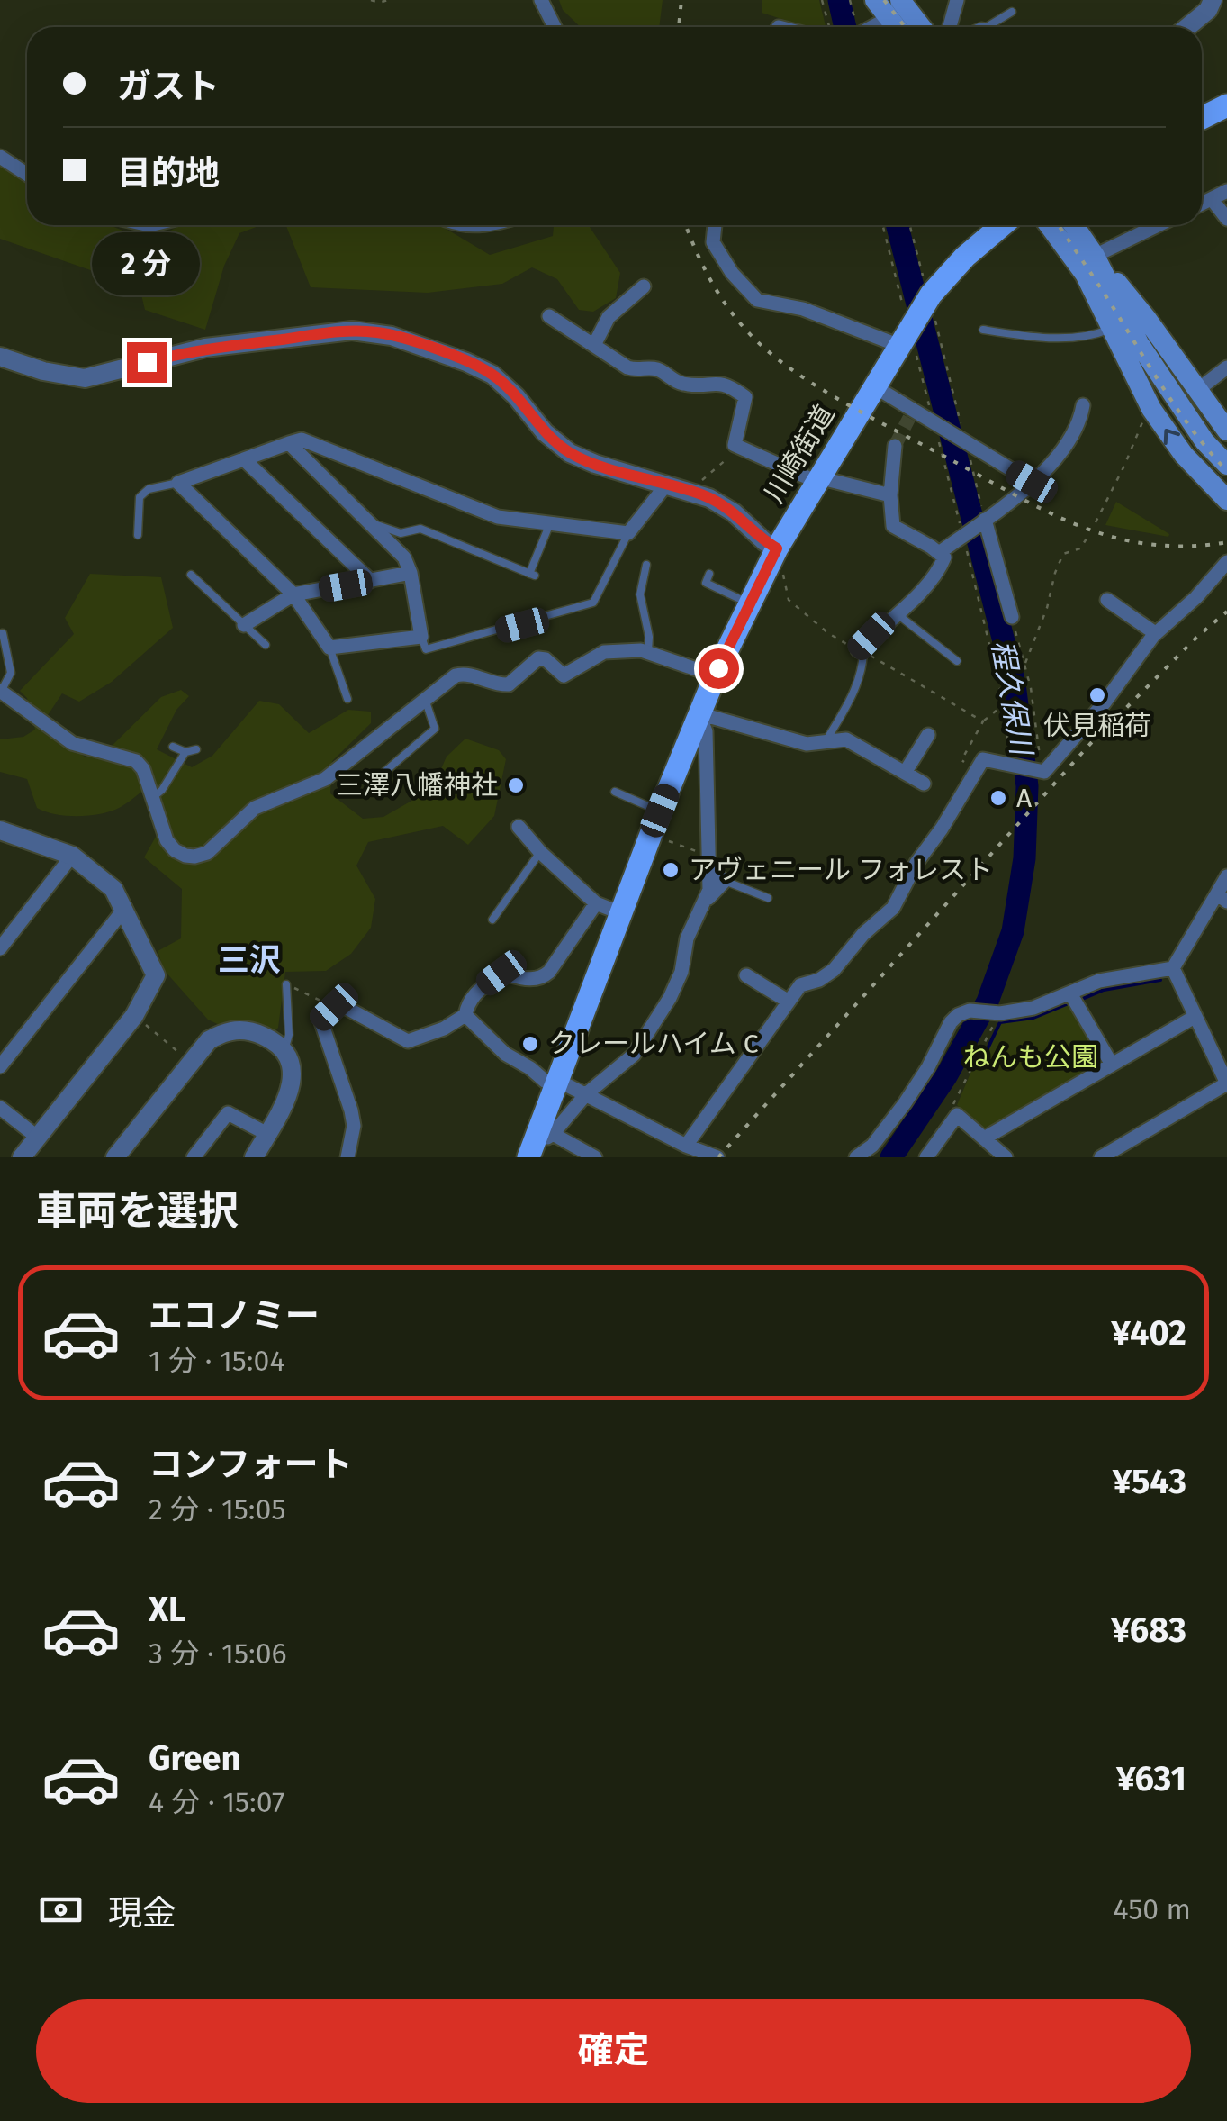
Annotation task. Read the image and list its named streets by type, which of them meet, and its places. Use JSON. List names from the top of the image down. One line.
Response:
{"streets":{"main road":["川崎街道"]},"districts":["三沢"],"water":["程久保川"],"parks":["ねんも公園"],"places":["伏見稲荷","三澤八幡神社","A","アヴェニール フォレスト","クレールハイム C"],"page":{"banner":["ガスト","目的地"],"bubble":"2 分","heading":"車両を選択","list":[{"name":"エコノミー","note":"1 分 · 15:04","value":"¥402"},{"name":"コンフォート","note":"2 分 · 15:05","value":"¥543"},{"name":"XL","note":"3 分 · 15:06","value":"¥683"},{"name":"Green","note":"4 分 · 15:07","value":"¥631"}],"pay":["現金","450 m"],"buttons":"確定"}}
